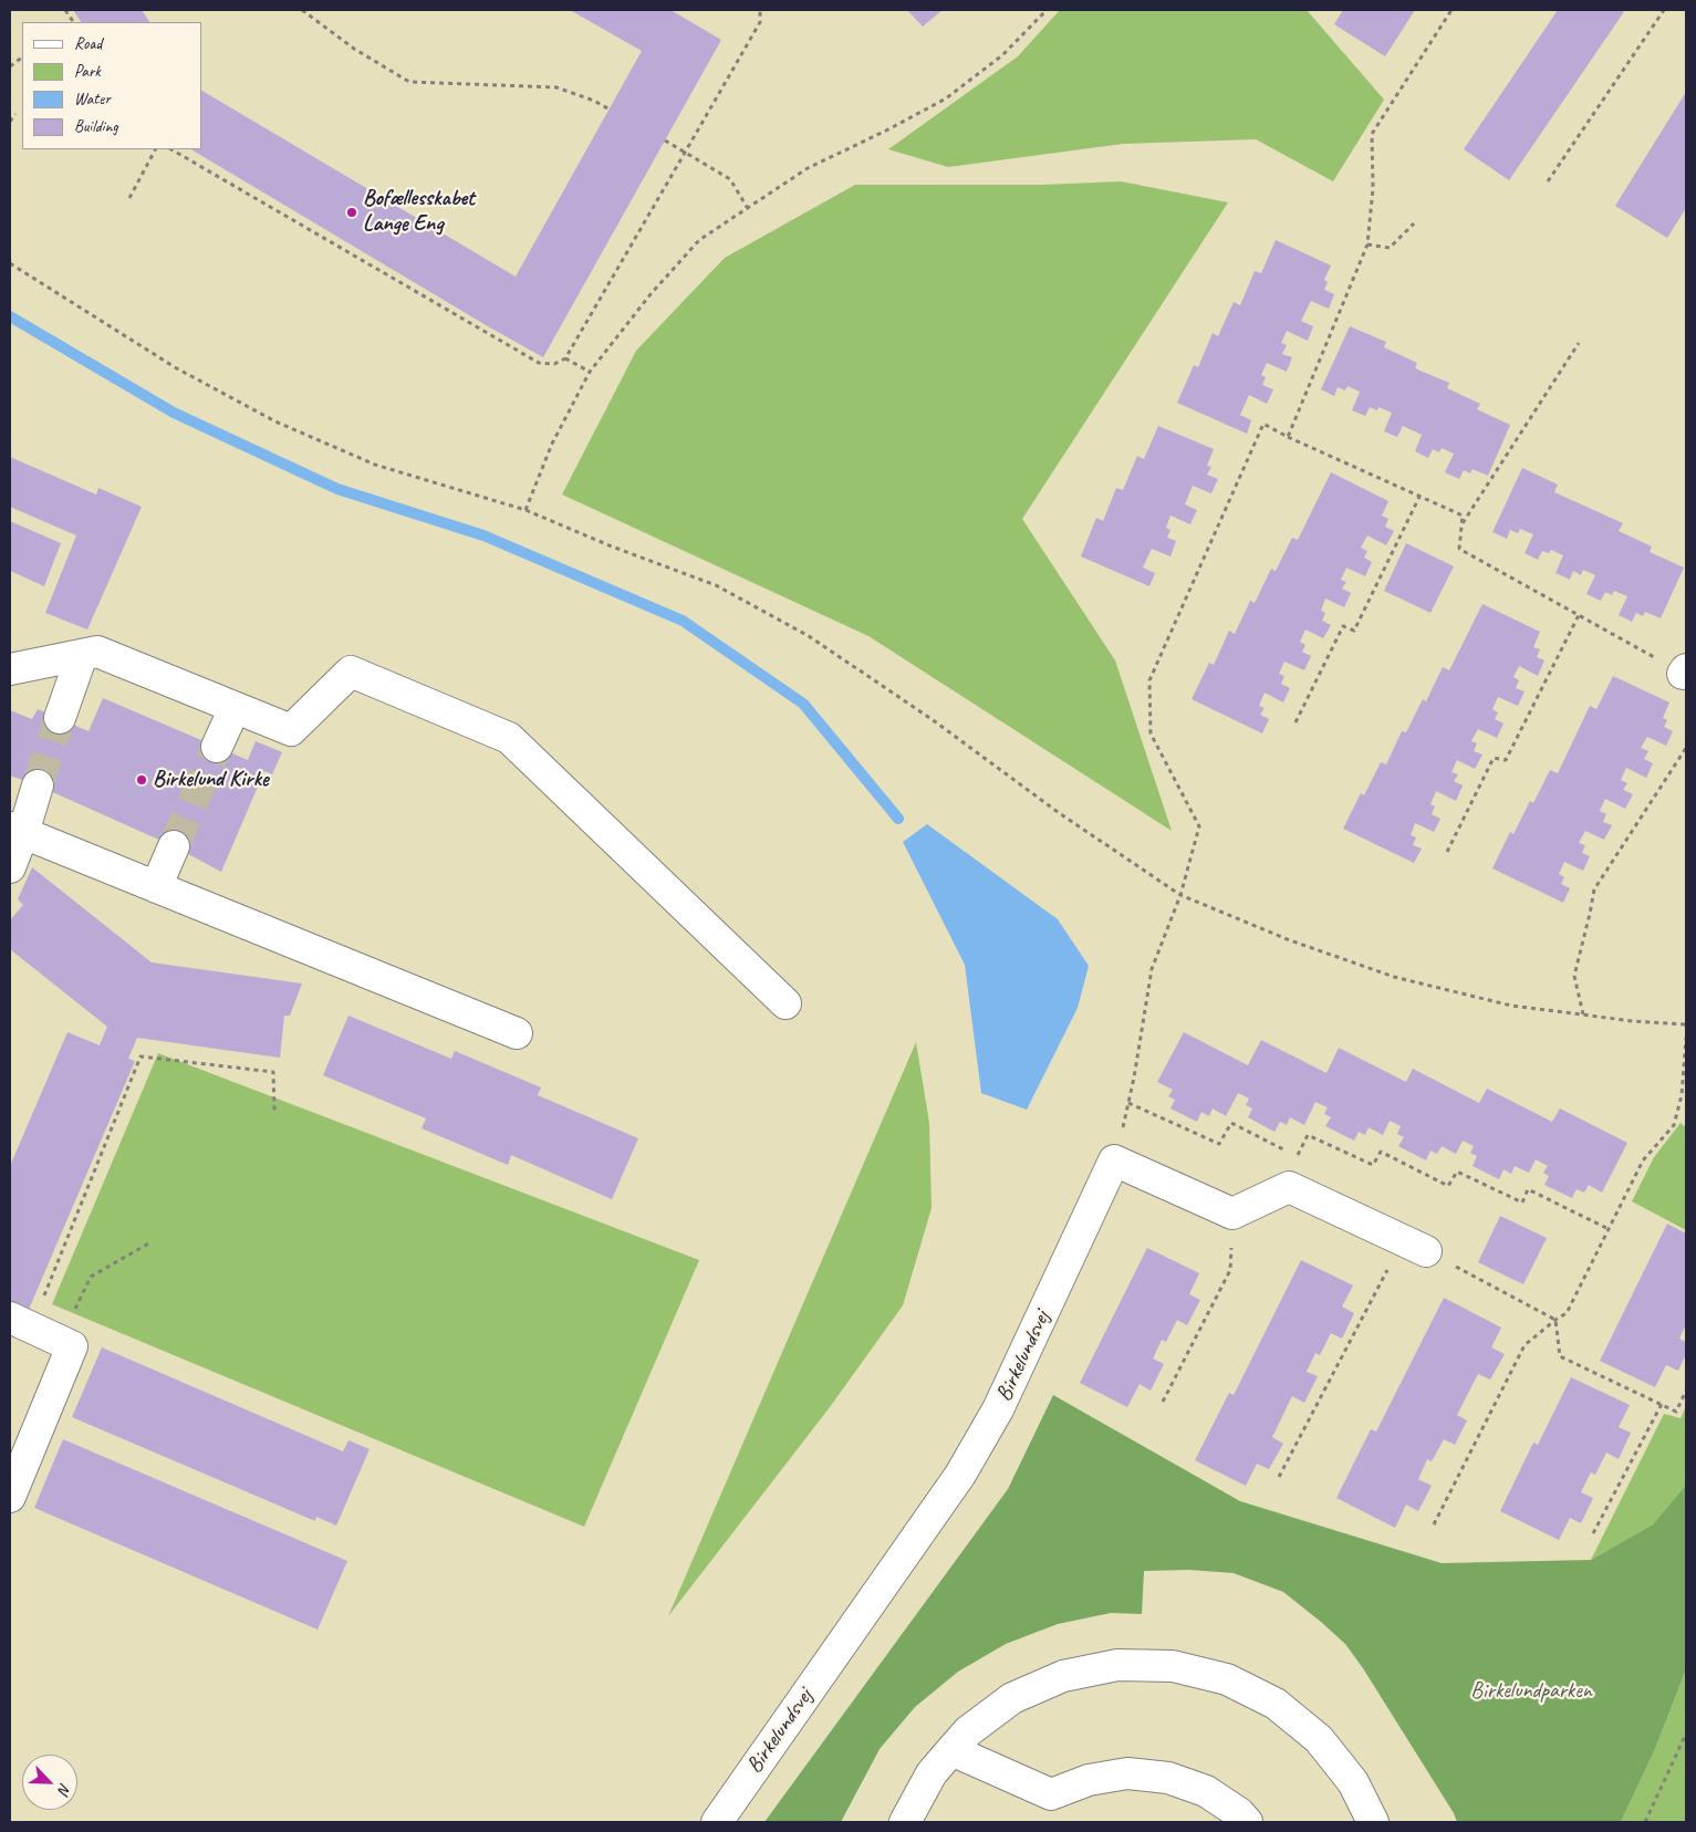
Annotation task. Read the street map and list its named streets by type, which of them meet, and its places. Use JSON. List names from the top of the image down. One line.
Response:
{"streets":{"street":["Birkelundsvej"]},"parks":["Birkelundparken"],"places":["Bofællesskabet Lange Eng","Birkelund Kirke"],"legend":["Road","Park","Water","Building"],"north":"bottom right"}
